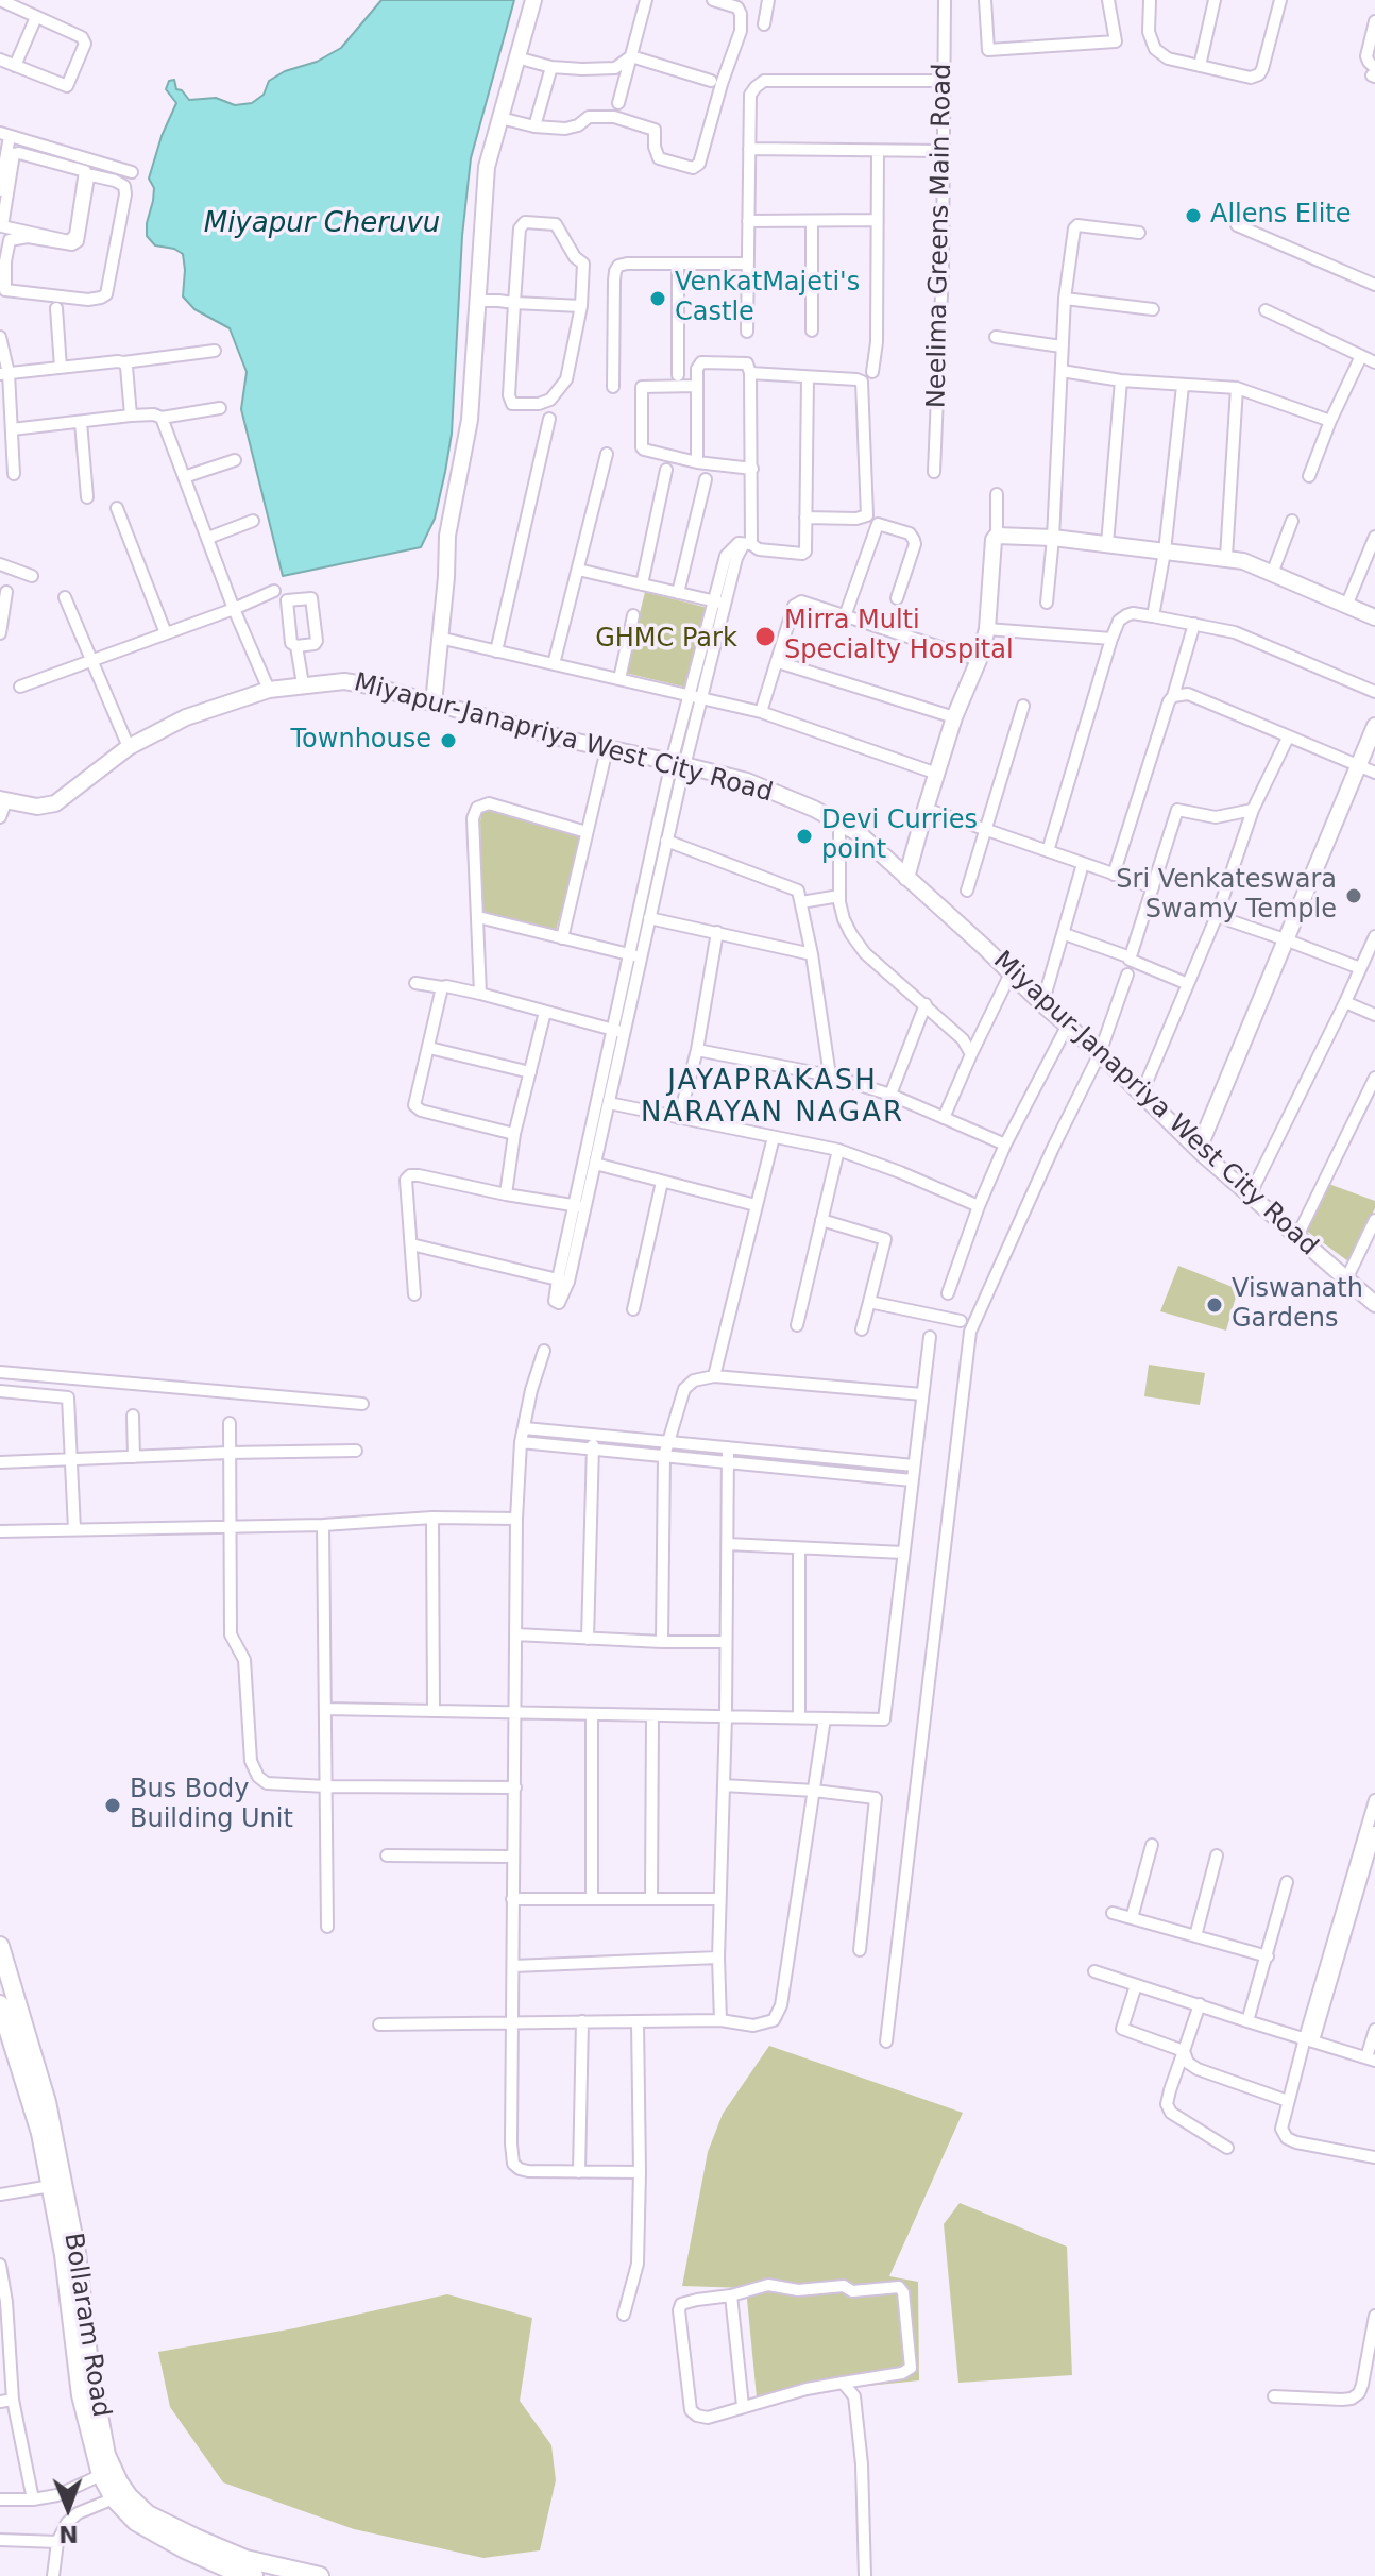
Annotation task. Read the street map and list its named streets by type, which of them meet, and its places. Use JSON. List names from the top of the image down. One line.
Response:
{"streets":{"main road":["Bollaram Road"],"street":["Neelima Greens Main Road","Miyapur-Janapriya West City Road"]},"districts":["JAYAPRAKASH NARAYAN NAGAR"],"water":["Miyapur Cheruvu"],"parks":["GHMC Park"],"places":["Allens Elite","VenkatMajeti's Castle","Mirra Multi Specialty Hospital","Townhouse","Devi Curries point","Sri Venkateswara Swamy Temple","Viswanath Gardens","Bus Body Building Unit"],"north":"bottom"}
